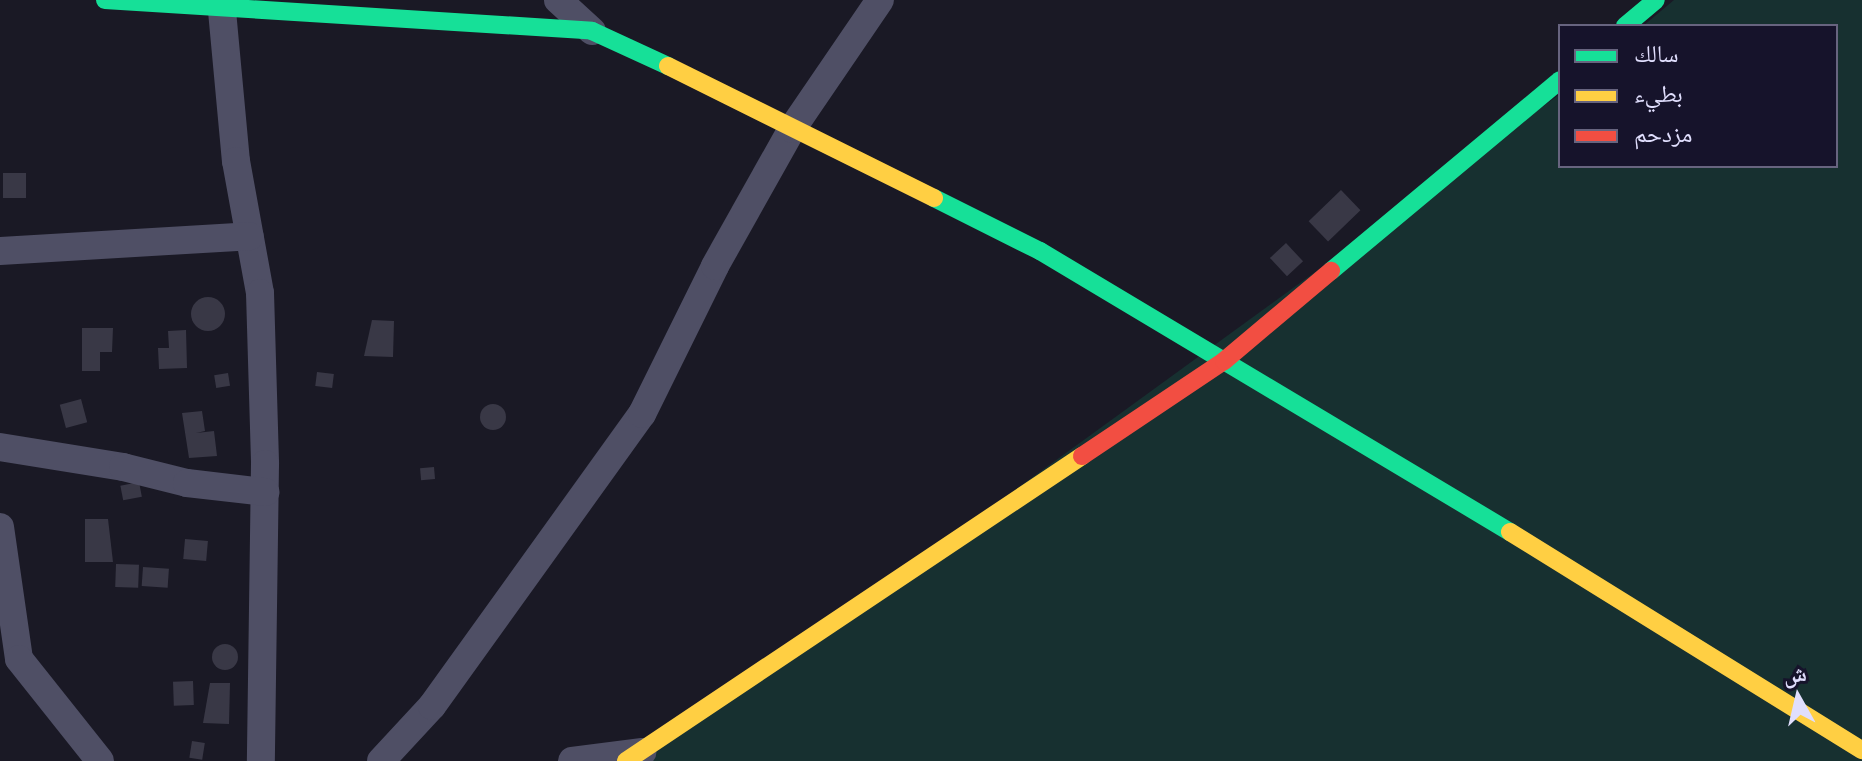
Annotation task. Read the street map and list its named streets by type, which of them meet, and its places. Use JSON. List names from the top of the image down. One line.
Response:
{"legend":["سالك","بطيء","مزدحم"],"north":"top"}
